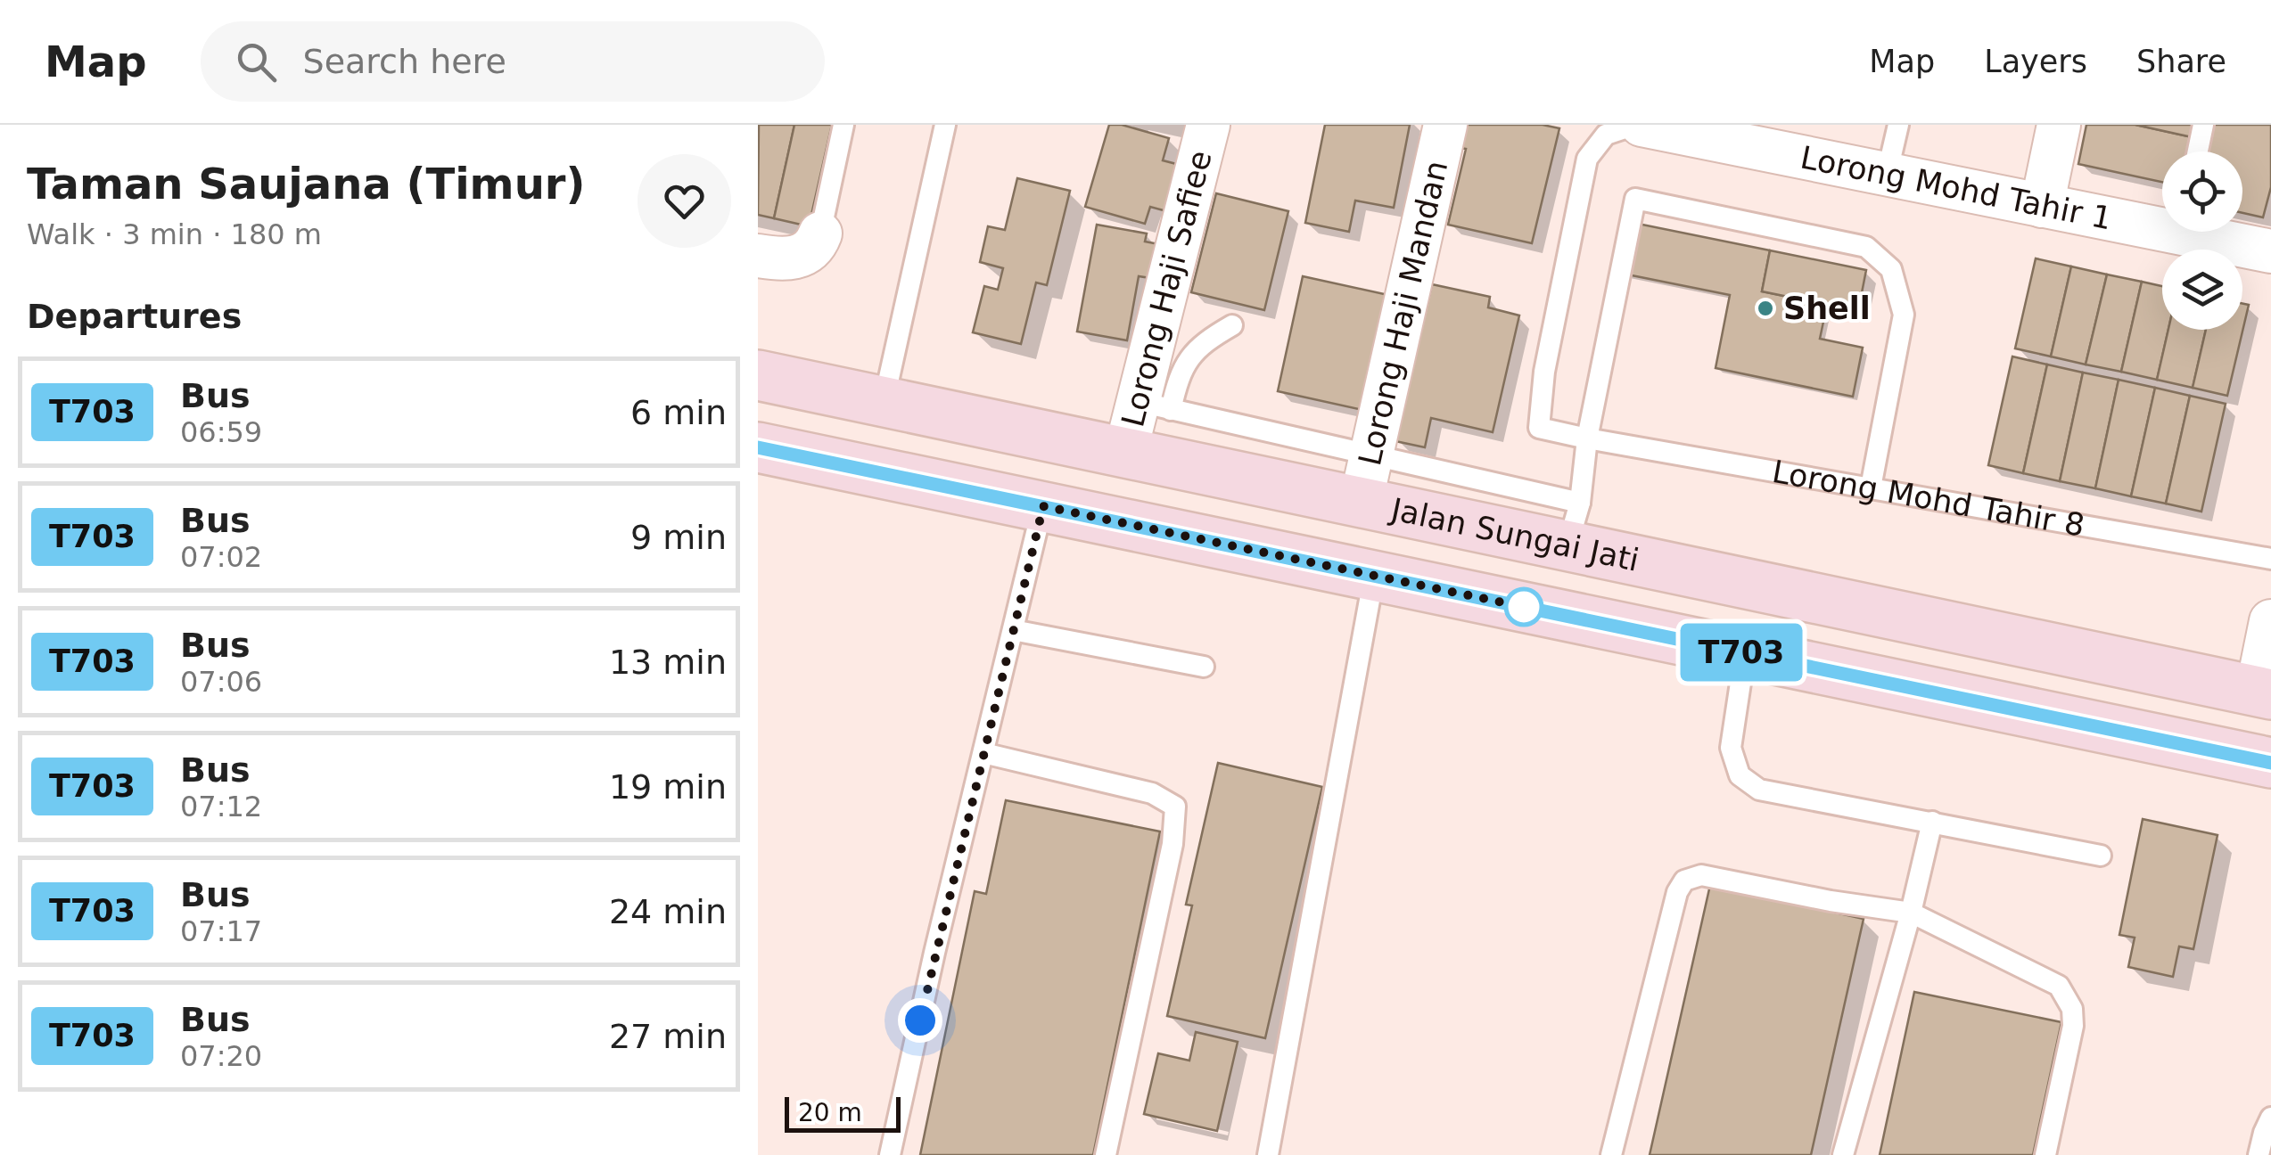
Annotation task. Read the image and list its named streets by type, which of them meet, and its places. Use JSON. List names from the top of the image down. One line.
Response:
{"streets":{"main road":["Jalan Sungai Jati"],"street":["Lorong Mohd Tahir 1","Lorong Haji Safiee","Lorong Haji Mandan"],"lane":["Lorong Mohd Tahir 8"]},"crossings":[["Lorong Mohd Tahir 1","Lorong Mohd Tahir 8"],["Lorong Haji Safiee","Jalan Sungai Jati"],["Lorong Haji Mandan","Jalan Sungai Jati"]],"places":["Shell"],"lines":["bus line T703"],"scale_bar":"20 m","page":{"header":"Map","search":"Search here","nav":["Map","Layers","Share"],"heading":[["Taman Saujana (Timur)","Walk · 3 min · 180 m"],"Departures"],"on_map":"T703","list":[{"mark":"T703","name":"Bus","note":"06:59","value":"6 min"},{"mark":"T703","name":"Bus","note":"07:02","value":"9 min"},{"mark":"T703","name":"Bus","note":"07:06","value":"13 min"},{"mark":"T703","name":"Bus","note":"07:12","value":"19 min"},{"mark":"T703","name":"Bus","note":"07:17","value":"24 min"},{"mark":"T703","name":"Bus","note":"07:20","value":"27 min"}],"scale":"20 m"}}
